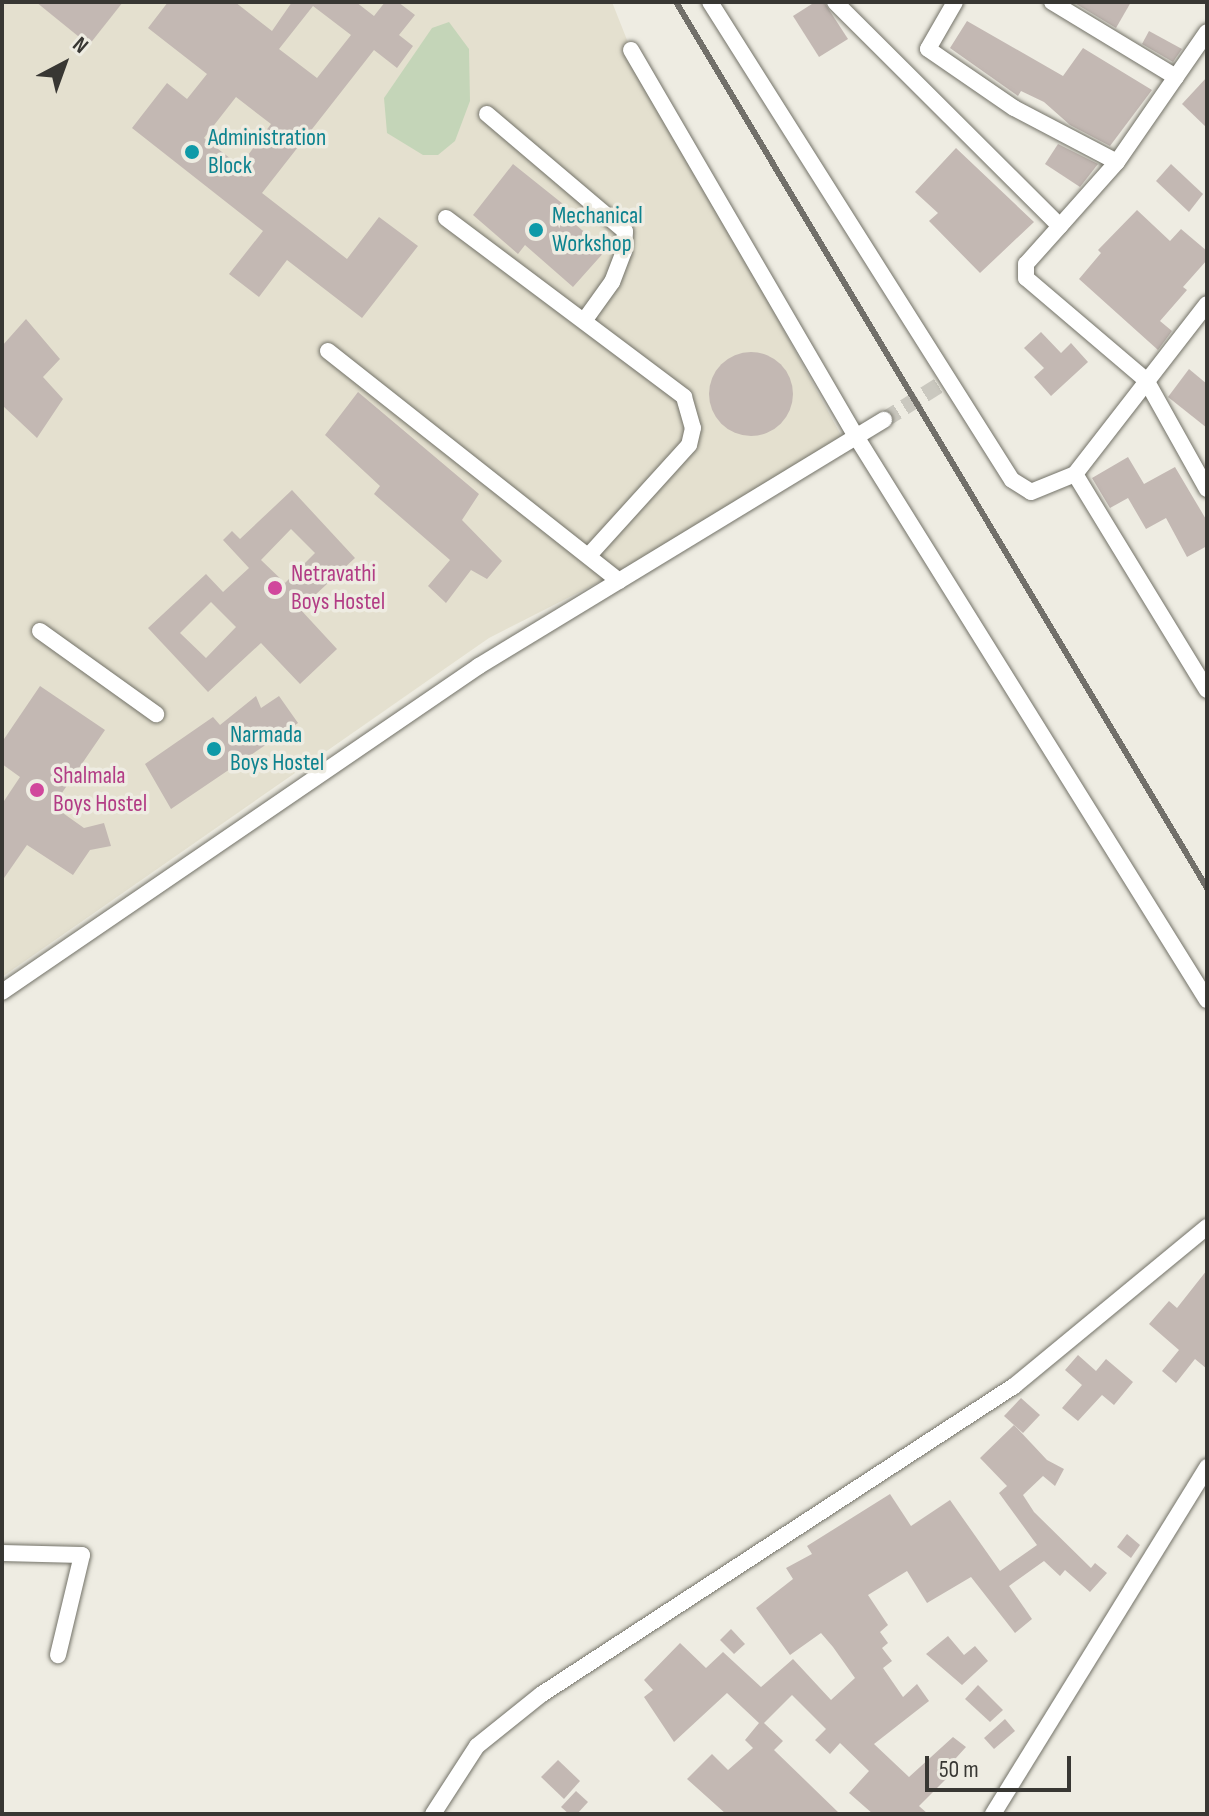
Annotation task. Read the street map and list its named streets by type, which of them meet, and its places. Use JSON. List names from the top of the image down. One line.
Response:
{"places":["Administration Block","Mechanical Workshop","Netravathi Boys Hostel","Narmada Boys Hostel","Shalmala Boys Hostel"],"scale_bar":"50 m","north":"top right"}
